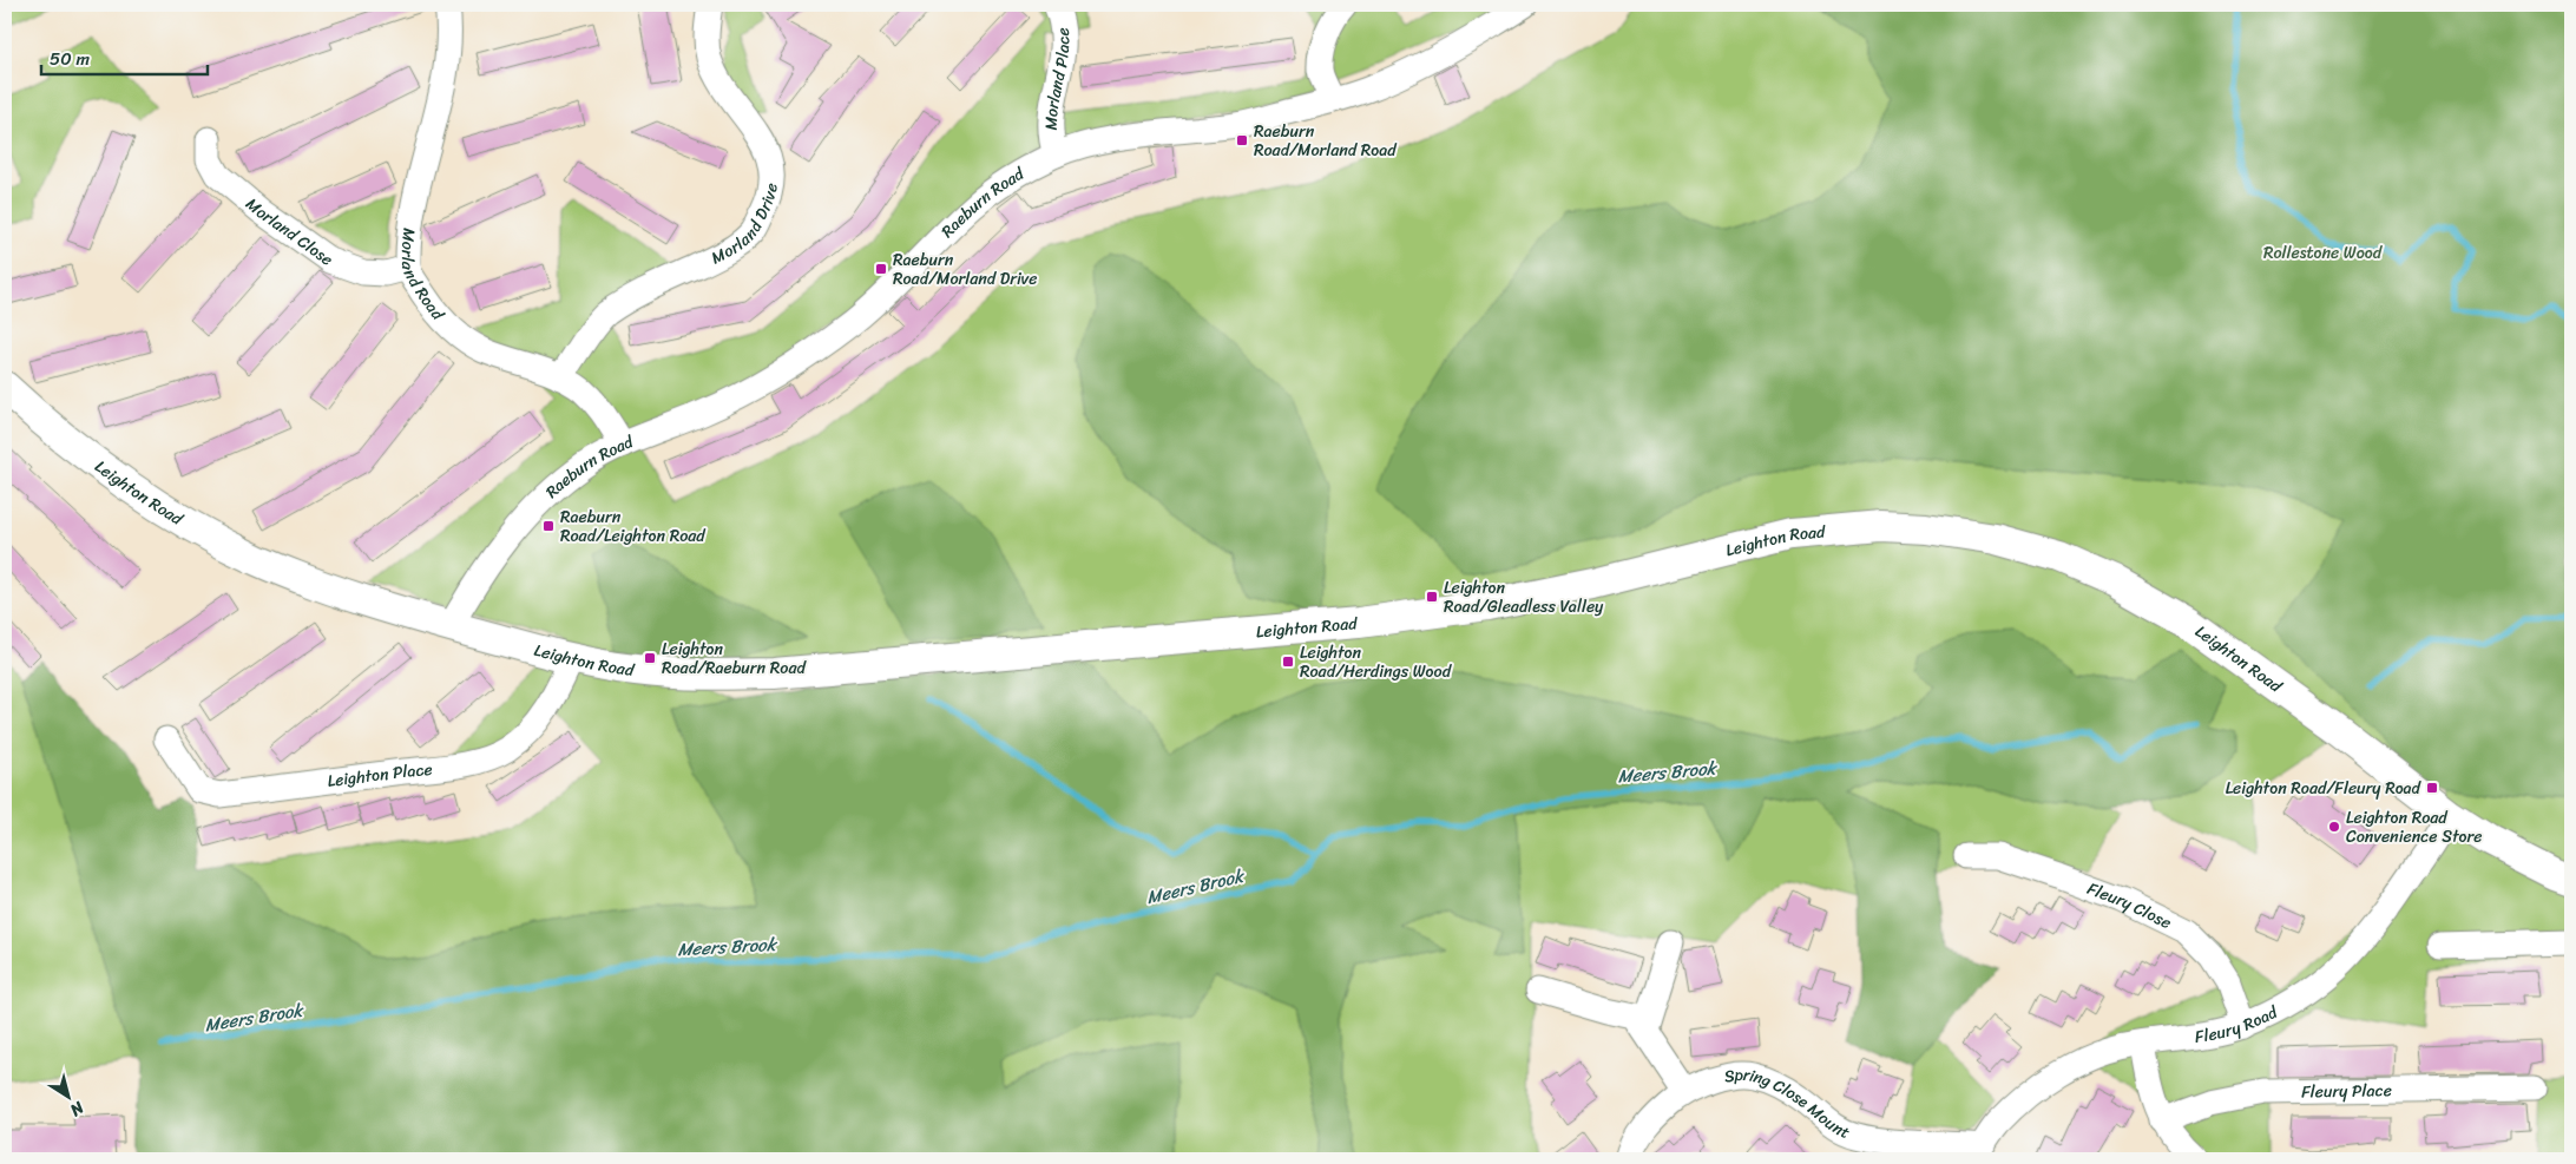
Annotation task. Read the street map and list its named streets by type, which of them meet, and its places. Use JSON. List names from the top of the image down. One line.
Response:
{"streets":{"street":["Morland Place","Raeburn Road","Morland Drive","Morland Close","Morland Road","Leighton Road","Leighton Place","Fleury Close","Fleury Road","Fleury Place","Spring Close Mount"]},"crossings":[["Morland Place","Raeburn Road"],["Raeburn Road","Morland Road"],["Raeburn Road","Leighton Road"],["Morland Drive","Morland Road"],["Morland Close","Morland Road"],["Leighton Road","Leighton Place"],["Leighton Road","Fleury Road"],["Fleury Close","Fleury Road"],["Fleury Road","Spring Close Mount"]],"water":["Meers Brook"],"parks":["Rollestone Wood"],"places":{"transit":["Raeburn Road/Morland Road","Raeburn Road/Morland Drive","Raeburn Road/Leighton Road","Leighton Road/Gleadless Valley","Leighton Road/Raeburn Road","Leighton Road/Herdings Wood","Leighton Road/Fleury Road"],"other":["Leighton Road Convenience Store"]},"scale_bar":"50 m","north":"bottom right"}
